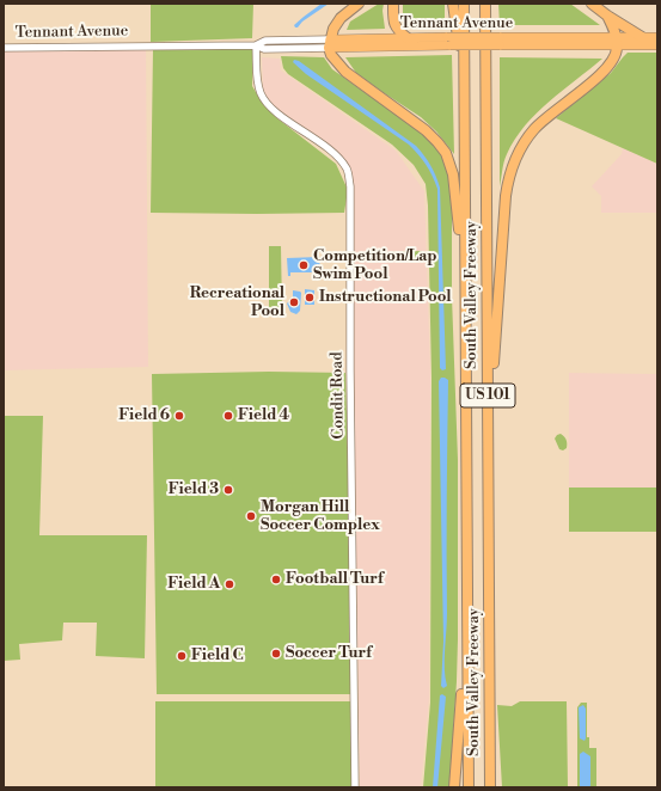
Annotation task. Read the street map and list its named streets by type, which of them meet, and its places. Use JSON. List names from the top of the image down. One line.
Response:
{"streets":{"highway":["South Valley Freeway","US 101"],"main road":["Tennant Avenue"],"street":["Condit Road"]},"crossings":[["Tennant Avenue","Condit Road"]],"places":["Competition/Lap Swim Pool","Instructional Pool","Recreational Pool","Field 6","Field 4","Field 3","Morgan Hill Soccer Complex","Football Turf","Field A","Soccer Turf","Field C"]}
